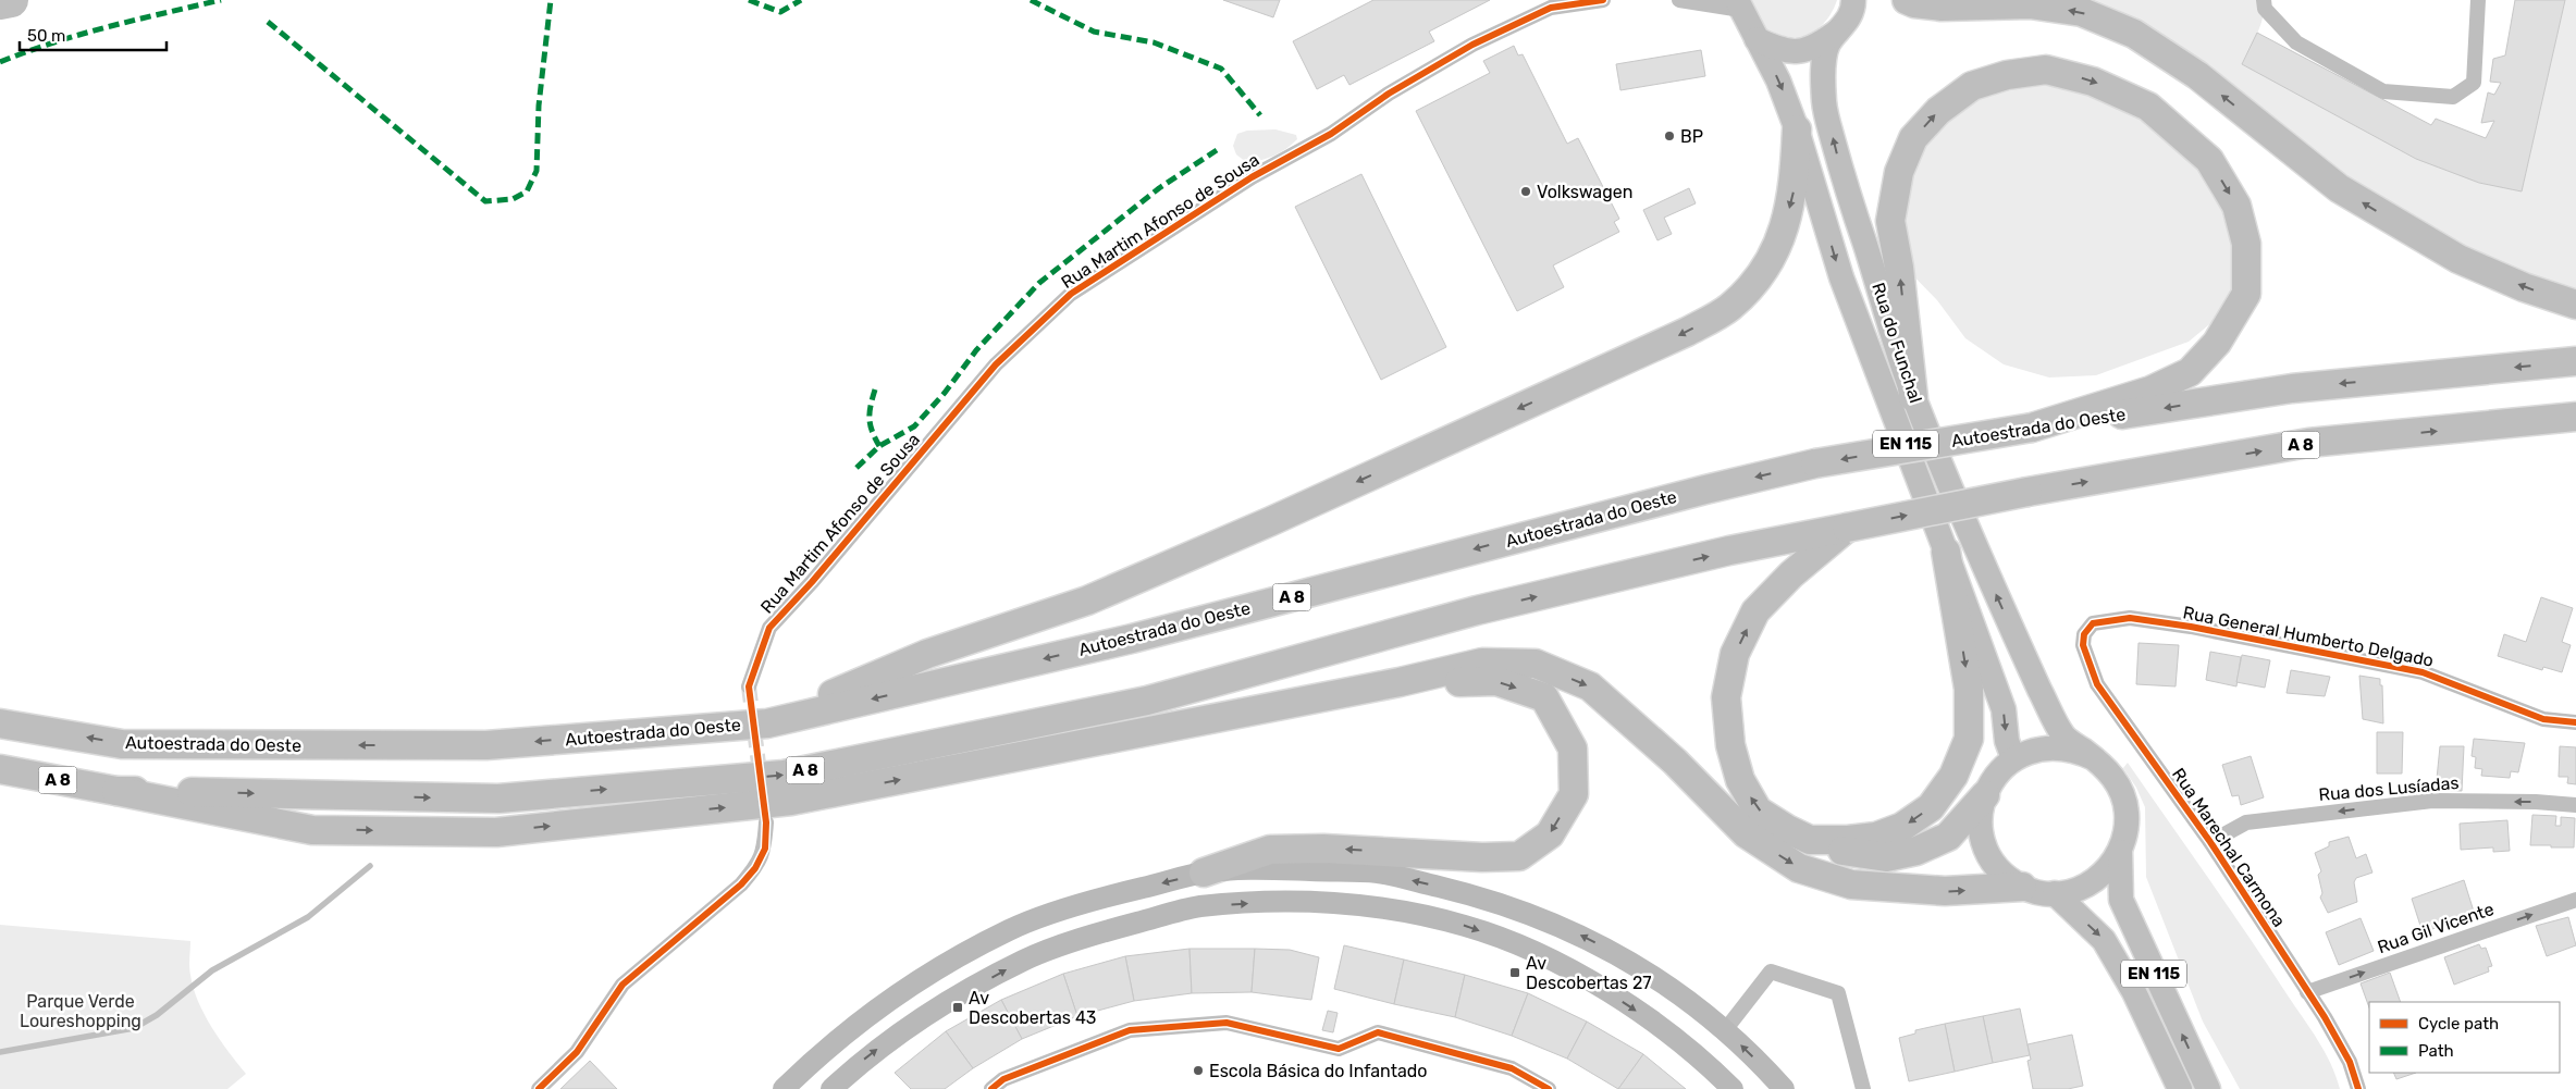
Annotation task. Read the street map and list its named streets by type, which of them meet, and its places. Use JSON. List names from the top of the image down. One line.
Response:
{"streets":{"highway":["Autoestrada do Oeste","A 8"],"main road":["Rua do Funchal","EN 115"],"street":["Rua Martim Afonso de Sousa","Rua General Humberto Delgado","Rua dos Lusíadas","Rua Marechal Carmona","Rua Gil Vicente"]},"crossings":[["Rua do Funchal","EN 115"],["Rua General Humberto Delgado","Rua Marechal Carmona"],["Rua dos Lusíadas","Rua Marechal Carmona"],["Rua Marechal Carmona","Rua Gil Vicente"]],"one_way":["Rua dos Lusíadas","Rua Gil Vicente"],"parks":["Parque Verde Loureshopping"],"places":{"other":["BP","Volkswagen","Escola Básica do Infantado"],"transit":["Av Descobertas 27","Av Descobertas 43"]},"legend":["Cycle path","Path"],"scale_bar":"50 m"}
